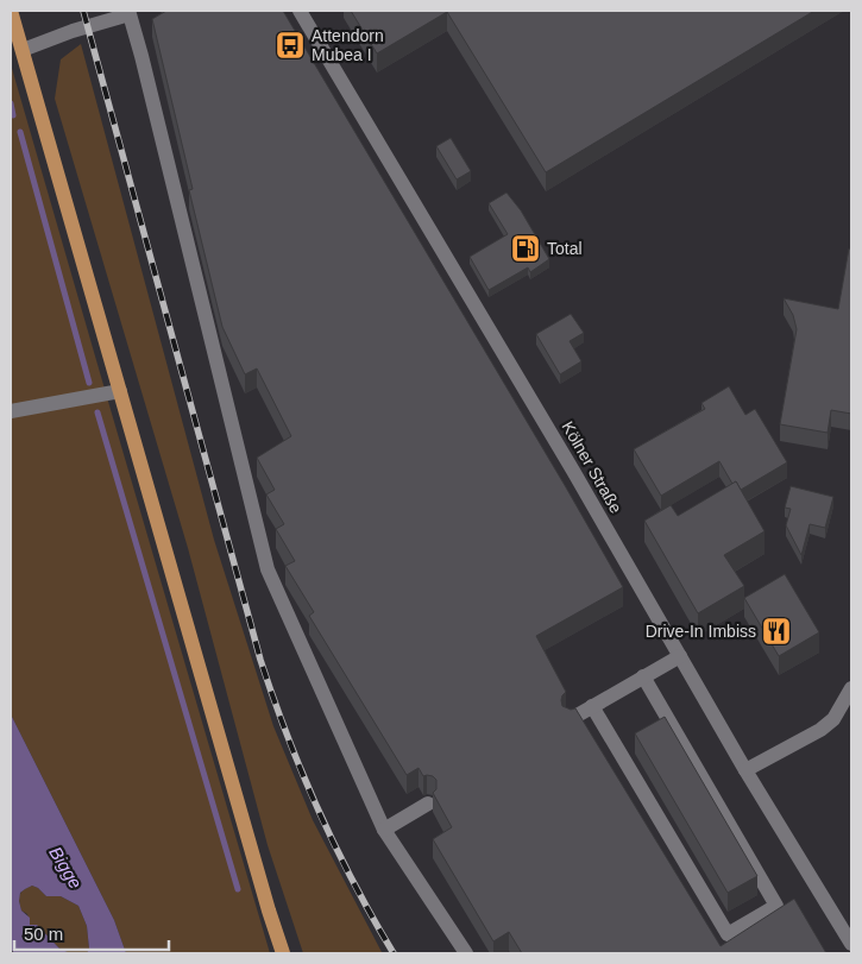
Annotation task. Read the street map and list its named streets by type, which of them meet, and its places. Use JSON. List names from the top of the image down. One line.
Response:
{"streets":{"street":["Kölner Straße"]},"water":["Bigge"],"places":{"bus stop":["Attendorn Mubea I"],"fuel station":["Total"],"restaurant":["Drive-In Imbiss"]},"scale_bar":"50 m"}
